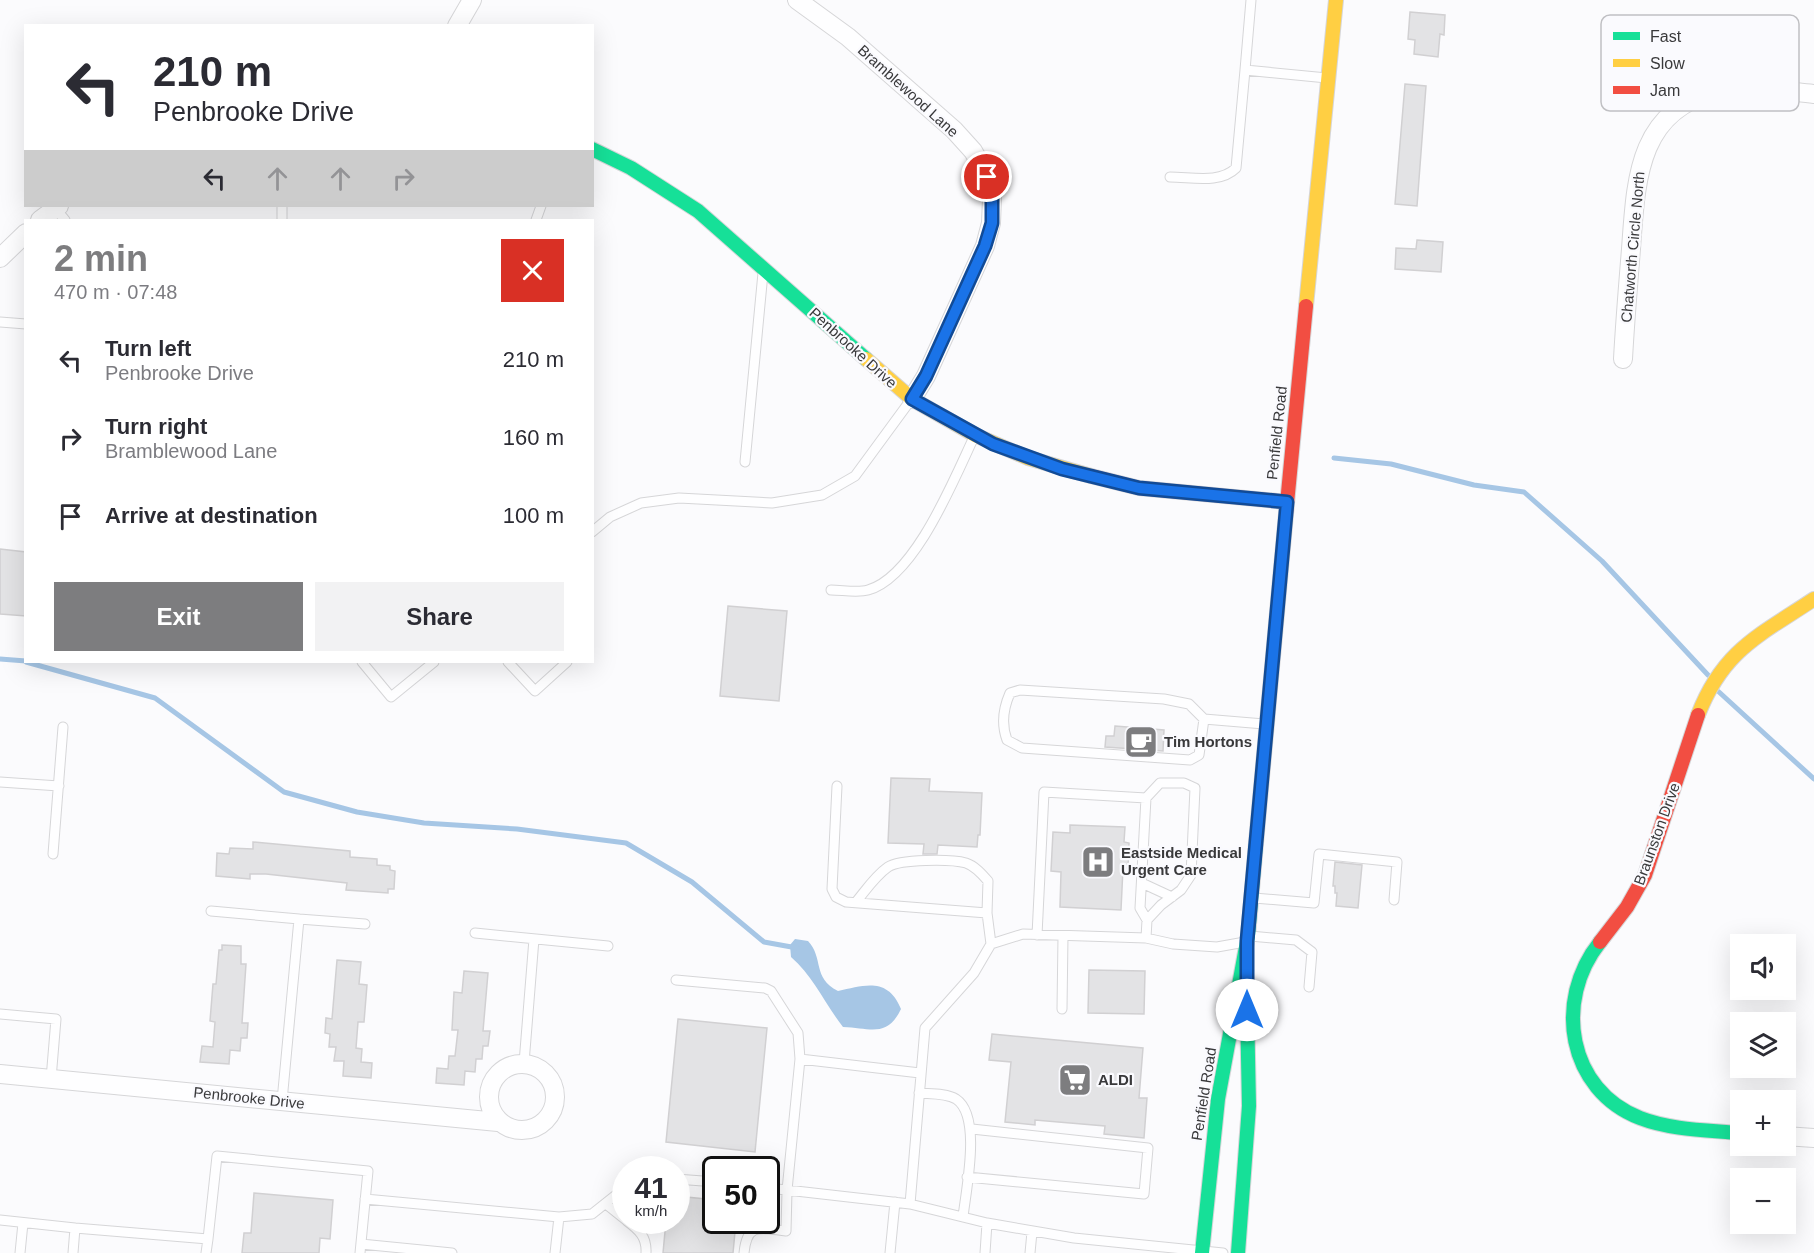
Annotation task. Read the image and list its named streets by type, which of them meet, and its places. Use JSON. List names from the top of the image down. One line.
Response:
{"streets":{"main road":["Penbrooke Drive","Penfield Road","Braunston Drive"],"street":["Bramblewood Lane","Chatworth Circle North"]},"crossings":[["Bramblewood Lane","Penbrooke Drive"],["Penbrooke Drive","Penfield Road"]],"places":{"cafe":["Tim Hortons"],"hospital":["Eastside Medical Urgent Care"],"supermarket":["ALDI"]},"legend":["Fast","Slow","Jam"],"page":{"turn":["210 m","Penbrooke Drive"],"heading":["2 min","470 m · 07:48"],"list":[{"name":"Turn left","note":"Penbrooke Drive","value":"210 m"},{"name":"Turn right","note":"Bramblewood Lane","value":"160 m"},{"name":"Arrive at destination","value":"100 m"}],"buttons":["Exit","Share"],"map_buttons":["+","−"],"speed":"41 km/h","limit":"50"}}
